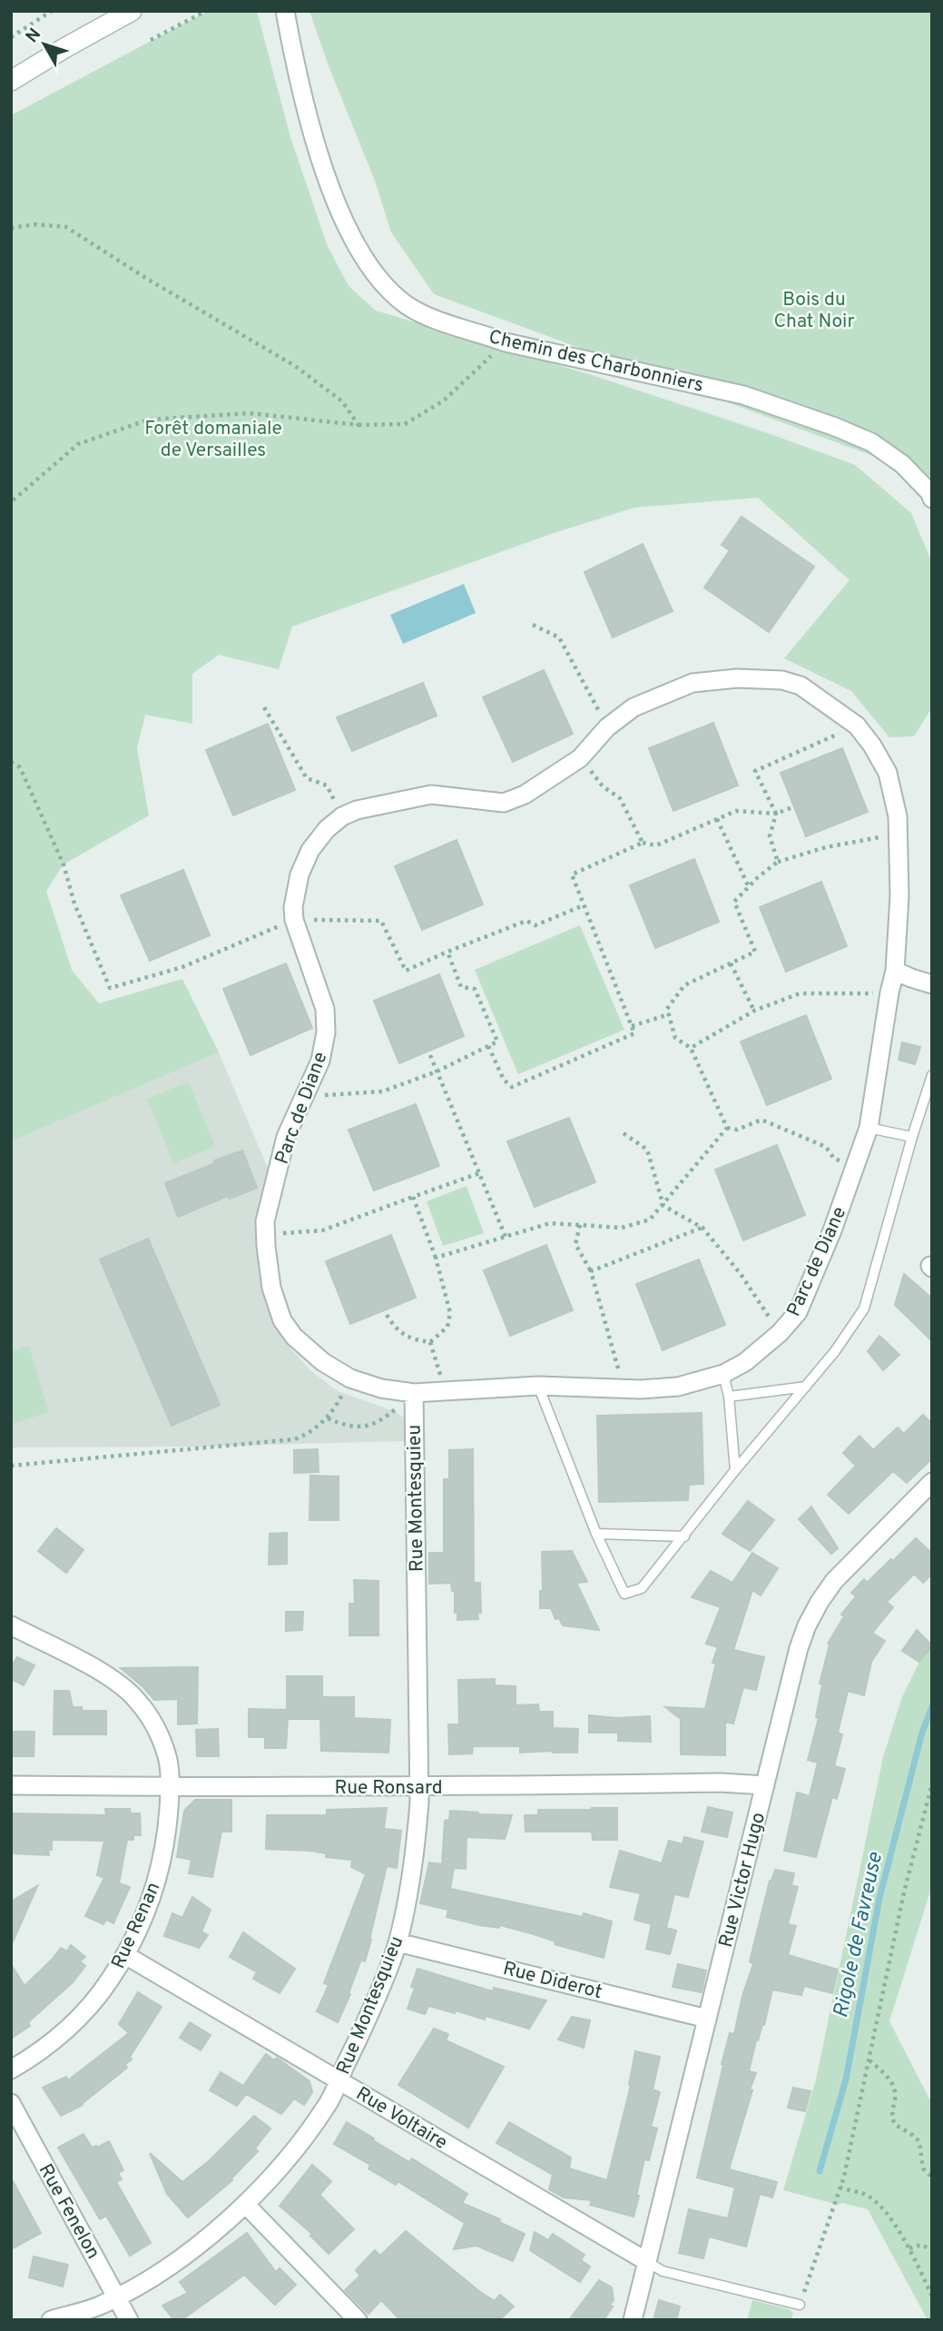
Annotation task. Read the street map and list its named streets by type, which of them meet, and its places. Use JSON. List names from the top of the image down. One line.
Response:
{"streets":{"street":["Chemin des Charbonniers","Parc de Diane","Rue Montesquieu","Rue Ronsard","Rue Victor Hugo","Rue Renan","Rue Diderot","Rue Voltaire","Rue Fenelon"]},"crossings":[["Parc de Diane","Rue Montesquieu"],["Rue Montesquieu","Rue Ronsard"],["Rue Montesquieu","Rue Diderot"],["Rue Montesquieu","Rue Voltaire"],["Rue Montesquieu","Rue Fenelon"],["Rue Ronsard","Rue Victor Hugo"],["Rue Ronsard","Rue Renan"],["Rue Victor Hugo","Rue Diderot"],["Rue Victor Hugo","Rue Voltaire"],["Rue Renan","Rue Voltaire"]],"water":["Rigole de Favreuse"],"parks":["Bois du Chat Noir","Forêt domaniale de Versailles"],"north":"top left"}
